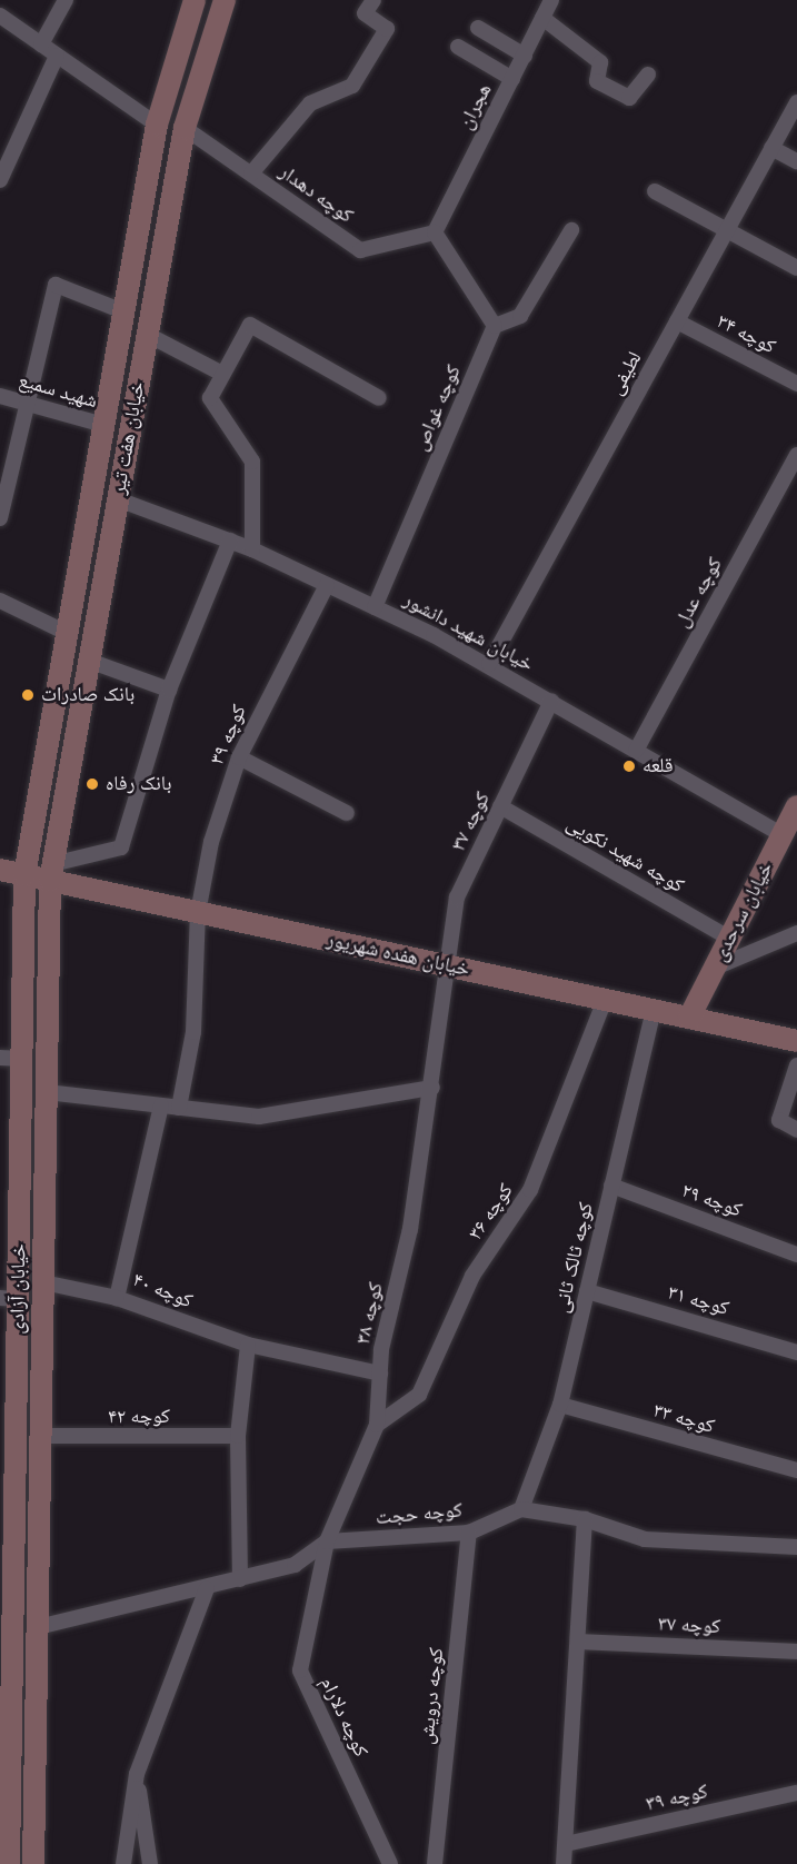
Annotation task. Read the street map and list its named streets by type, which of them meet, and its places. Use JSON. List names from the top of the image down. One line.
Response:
{"streets":{"street":["هجران","کوچه دهدار","کوچه ۳۴","لطیفی","شهید سمیع","کوچه غواص","خیابان هفت تیر","کوچه عدل","خیابان شهید دانشور","کوچه ۳۹","کوچه ۳۷","کوچه شهید نکویی","خیابان سرحدی","خیابان هفده شهریور","کوچه ۲۹","کوچه ۳۶","کوچه ثالک ثانی","خیابان آزادی","کوچه ۴۰","کوچه ۳۱","کوچه ۳۸","کوچه ۴۲","کوچه ۳۳","کوچه حجت","کوچه درویش","کوچه دلارام"]},"crossings":[["هجران","کوچه دهدار"],["کوچه دهدار","خیابان هفت تیر"],["کوچه ۳۴","لطیفی"],["لطیفی","خیابان شهید دانشور"],["شهید سمیع","خیابان هفت تیر"],["کوچه غواص","خیابان شهید دانشور"],["خیابان هفت تیر","خیابان شهید دانشور"],["خیابان هفت تیر","خیابان هفده شهریور"],["خیابان هفت تیر","خیابان آزادی"],["کوچه عدل","خیابان شهید دانشور"],["خیابان شهید دانشور","کوچه ۳۹"],["خیابان شهید دانشور","کوچه ۳۷"],["خیابان شهید دانشور","خیابان سرحدی"],["کوچه ۳۹","خیابان هفده شهریور"],["کوچه ۳۷","کوچه شهید نکویی"],["کوچه ۳۷","خیابان هفده شهریور"],["کوچه ۳۷","کوچه ۳۸"],["کوچه شهید نکویی","خیابان سرحدی"],["خیابان سرحدی","خیابان هفده شهریور"],["خیابان هفده شهریور","کوچه ۳۶"],["خیابان هفده شهریور","کوچه ثالک ثانی"],["خیابان هفده شهریور","خیابان آزادی"],["خیابان هفده شهریور","کوچه ۳۸"],["کوچه ۲۹","کوچه ثالک ثانی"],["کوچه ۳۶","کوچه ۳۸"],["کوچه ثالک ثانی","کوچه ۳۱"],["کوچه ثالک ثانی","کوچه ۳۳"],["کوچه ثالک ثانی","کوچه حجت"],["خیابان آزادی","کوچه ۴۲"],["کوچه ۴۰","کوچه ۳۸"],["کوچه ۳۸","کوچه حجت"],["کوچه ۳۸","کوچه دلارام"],["کوچه حجت","کوچه درویش"],["کوچه حجت","کوچه دلارام"]],"places":["بانک صادرات","قلعه","بانک رفاه"]}
